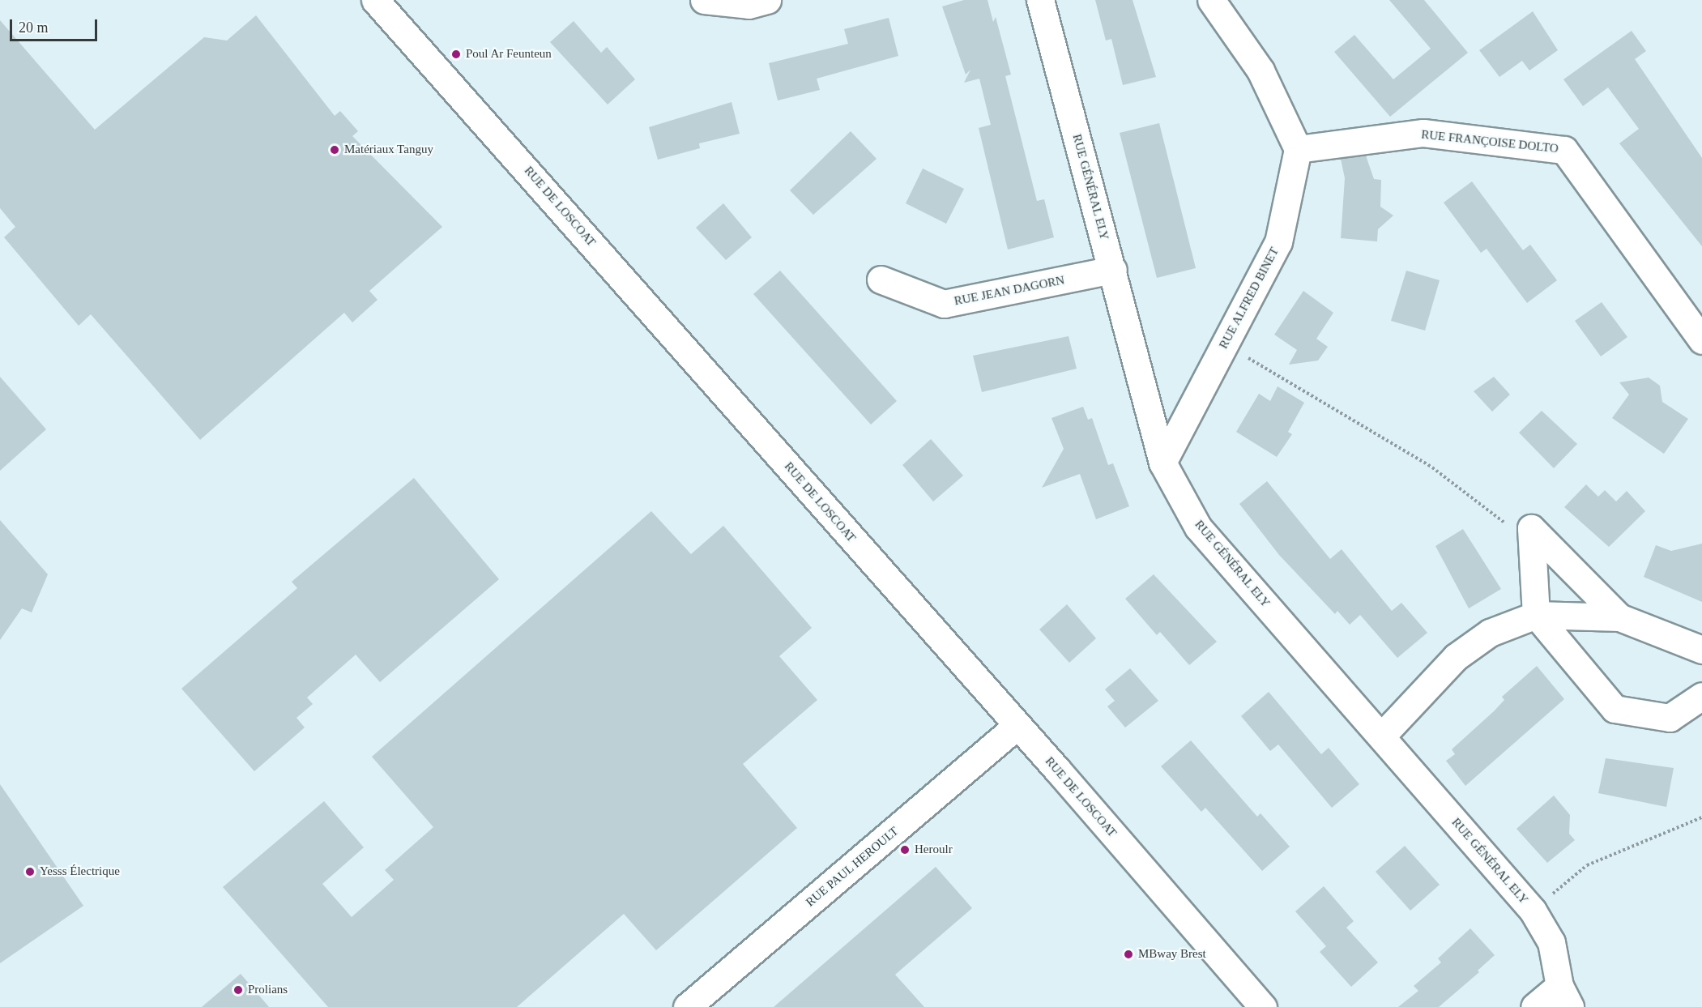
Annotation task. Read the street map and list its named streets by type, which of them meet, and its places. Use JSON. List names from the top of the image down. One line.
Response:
{"streets":{"street":["RUE FRANÇOISE DOLTO","RUE GÉNÉRAL ELY","RUE DE LOSCOAT","RUE JEAN DAGORN","RUE ALFRED BINET","RUE PAUL HEROULT"]},"crossings":[["RUE FRANÇOISE DOLTO","RUE ALFRED BINET"],["RUE GÉNÉRAL ELY","RUE JEAN DAGORN"],["RUE GÉNÉRAL ELY","RUE ALFRED BINET"],["RUE DE LOSCOAT","RUE PAUL HEROULT"]],"places":["Poul Ar Feunteun","Matériaux Tanguy","Heroulr","Yesss Électrique","MBway Brest","Prolians"],"scale_bar":"20 m"}
